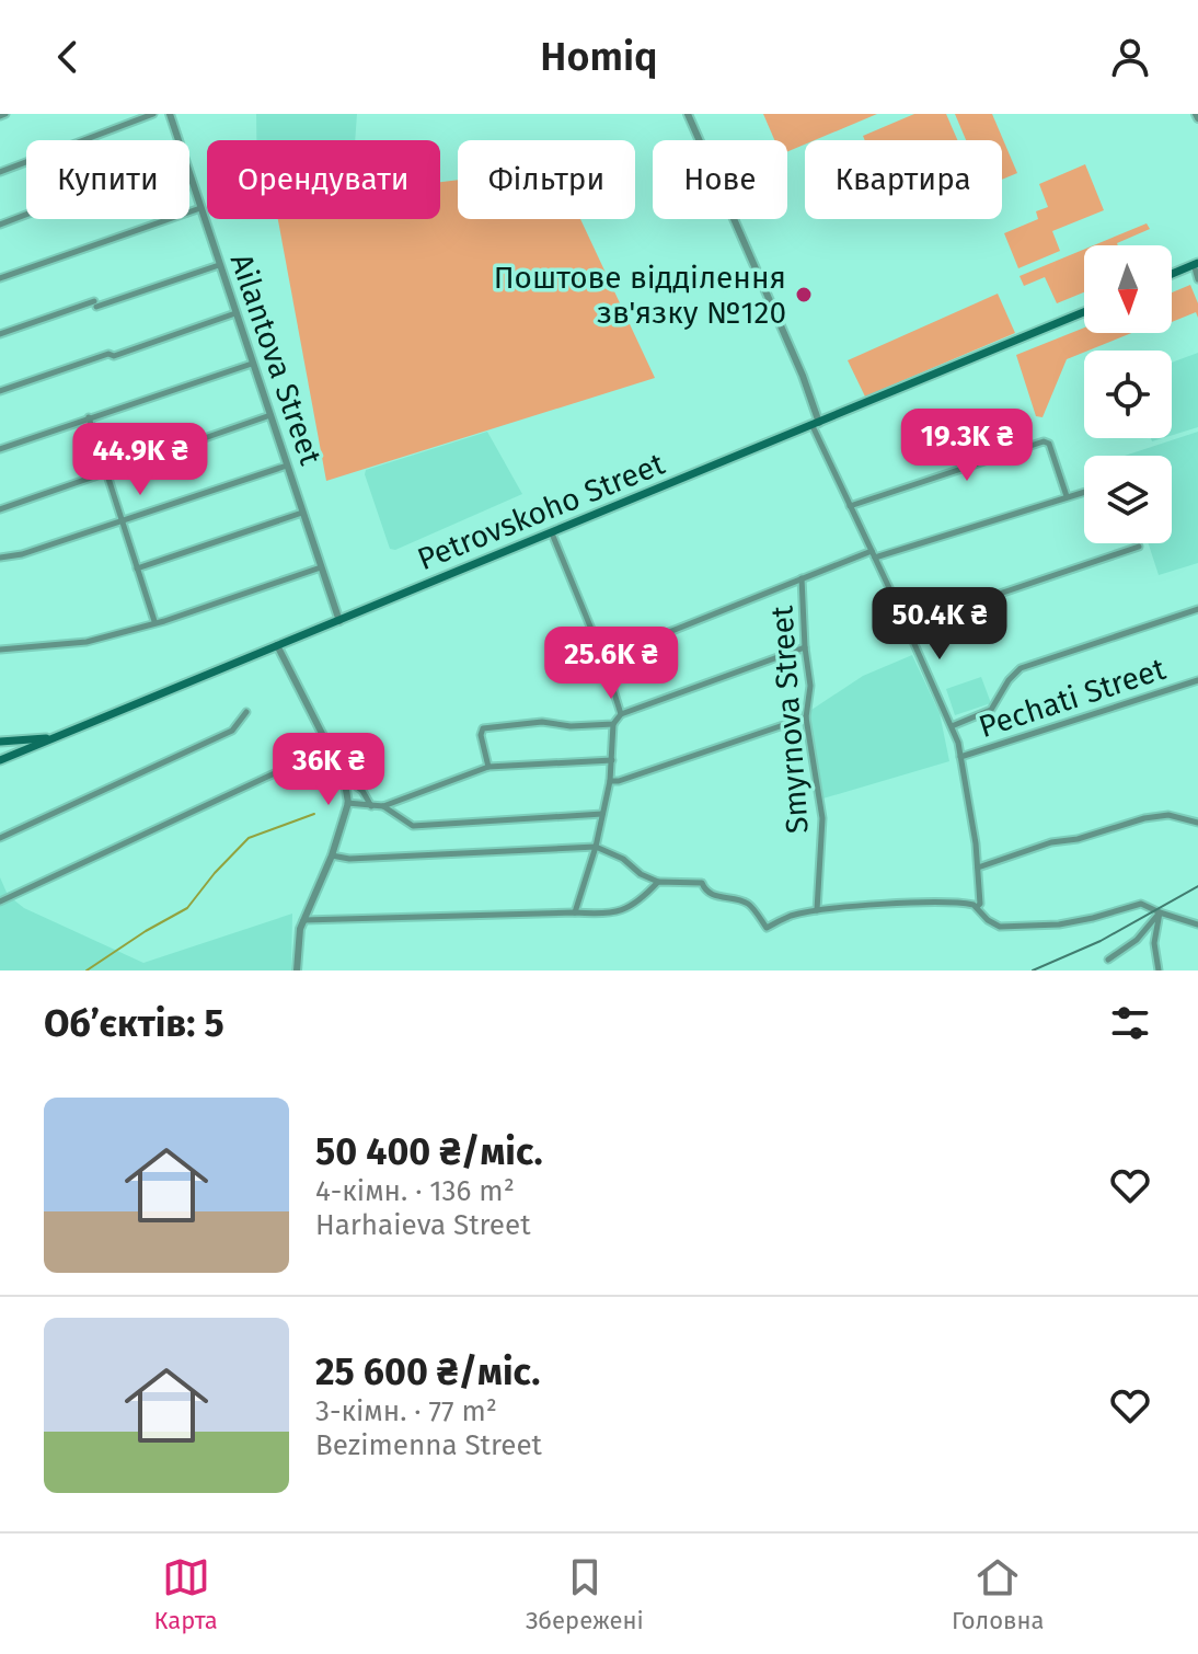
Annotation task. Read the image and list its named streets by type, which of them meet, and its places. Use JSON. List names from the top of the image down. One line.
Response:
{"streets":{"main road":["Petrovskoho Street"],"street":["Ailantova Street","Pechati Street","Smyrnova Street"]},"crossings":[["Ailantova Street","Petrovskoho Street"]],"places":["Поштове відділення зв'язку №120"],"north":"bottom","page":{"header":"Homiq","chip":["Купити","Орендувати","Фільтри","Нове","Квартира"],"price":["19.3K ₴","44.9K ₴","50.4K ₴","25.6K ₴","36K ₴"],"heading":"Об’єктів: 5","list":[{"name":"50 400 ₴/міс.","note":"4-кімн. · 136 m² · Harhaieva Street"},{"name":"25 600 ₴/міс.","note":"3-кімн. · 77 m² · Bezimenna Street"}],"tabs":["Карта","Збережені","Головна"]}}
